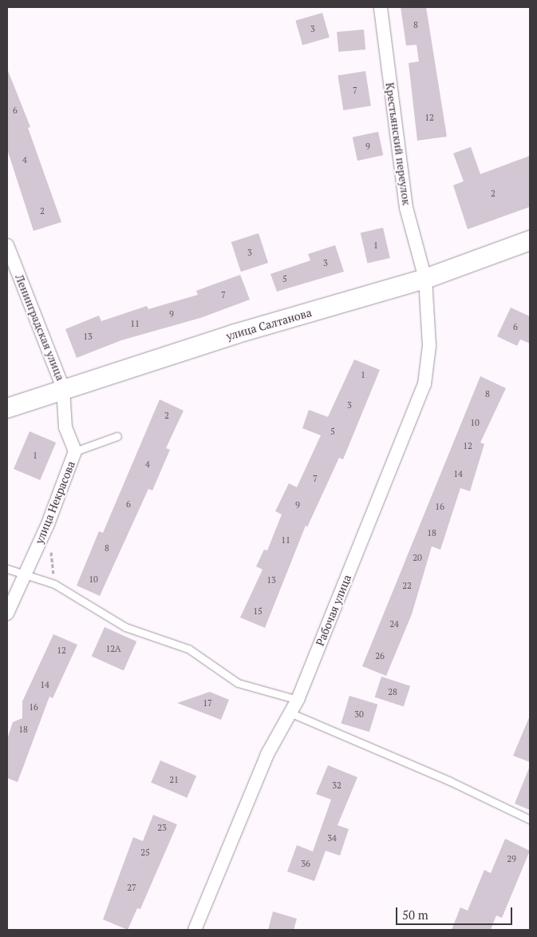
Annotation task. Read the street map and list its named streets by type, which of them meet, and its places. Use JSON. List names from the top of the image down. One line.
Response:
{"streets":{"main road":["улица Салтанова"],"street":["Крестьянский переулок","Ленинградская улица","улица Некрасова","Рабочая улица"]},"crossings":[["Крестьянский переулок","улица Салтанова"],["Крестьянский переулок","Рабочая улица"],["улица Салтанова","Ленинградская улица"],["улица Салтанова","улица Некрасова"],["улица Салтанова","Рабочая улица"],["Ленинградская улица","улица Некрасова"]],"house_numbers":["8","3","7","6","12","9","4","2","2","1","3","3","5","7","9","11","6","13","1","8","3","2","10","5","12","1","4","14","7","6","9","16","18","11","8","20","10","13","22","15","24","12А","12","26","14","28","17","16","30","18","21","32","23","34","25","29","36","27"],"scale_bar":"50 m"}
